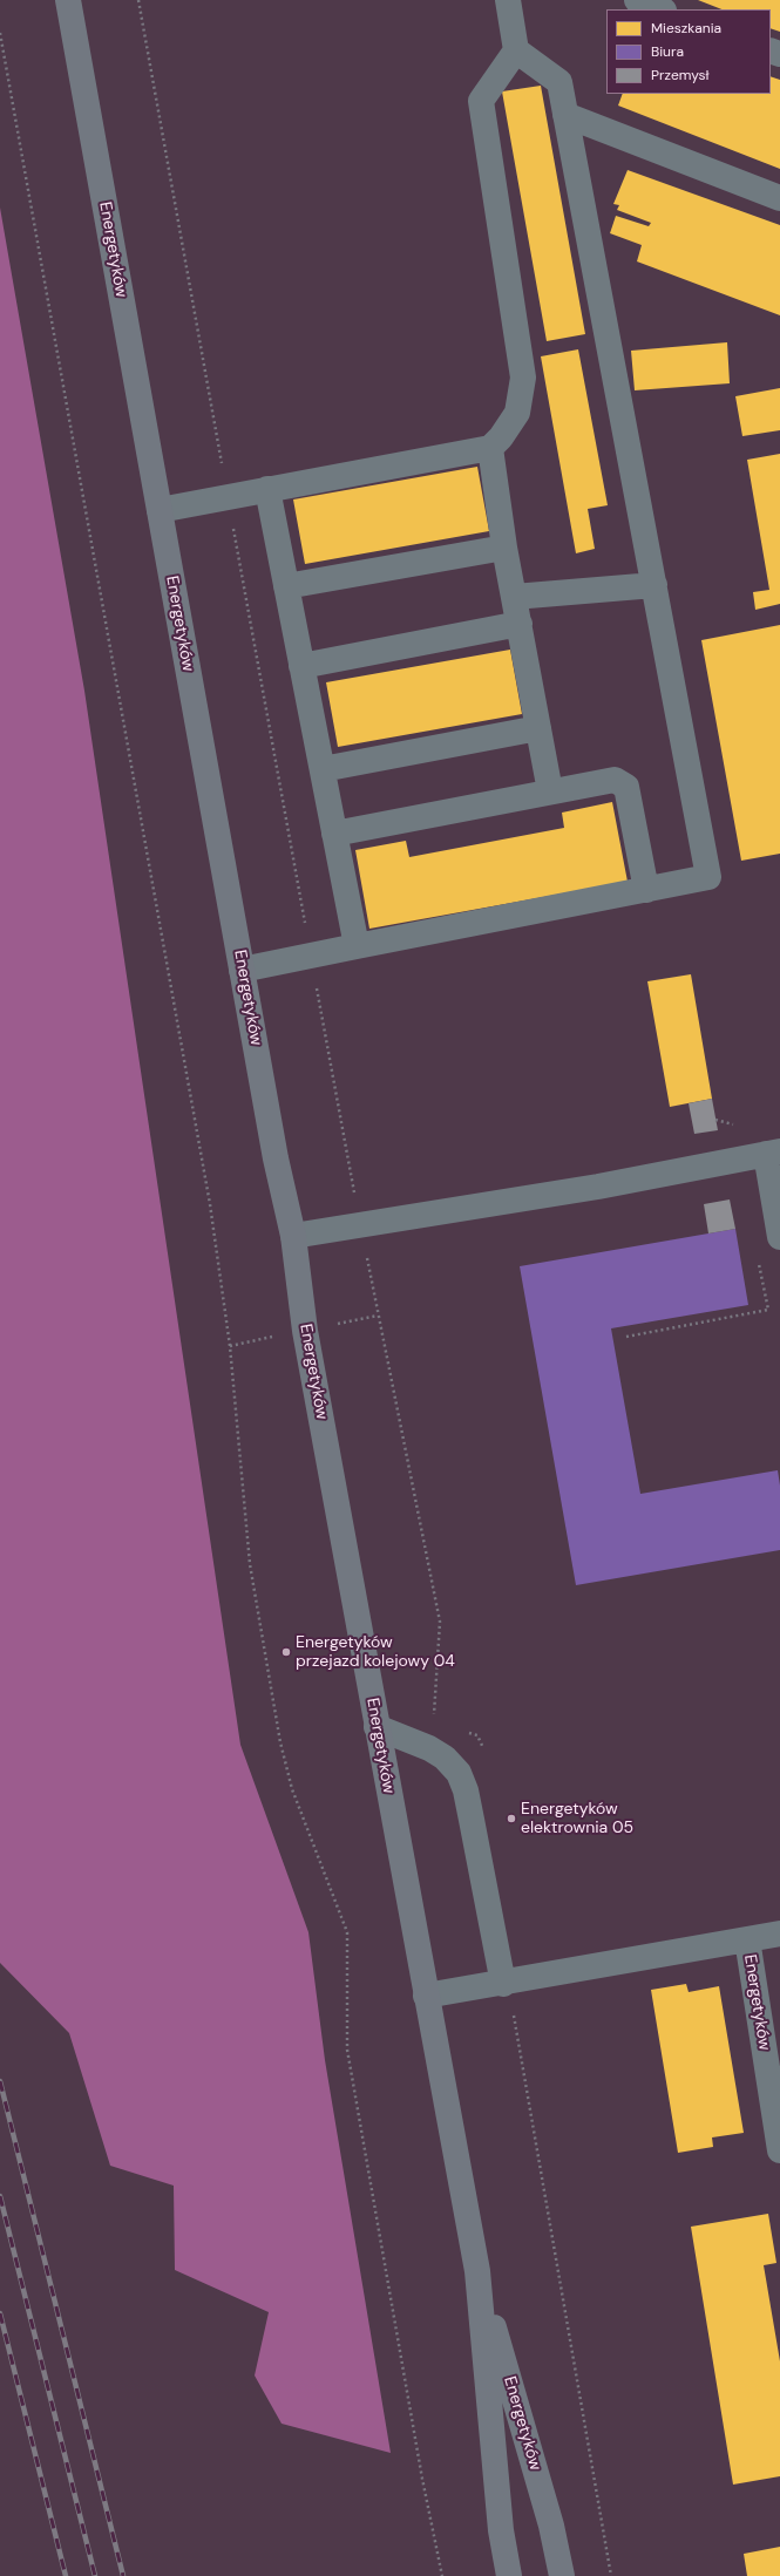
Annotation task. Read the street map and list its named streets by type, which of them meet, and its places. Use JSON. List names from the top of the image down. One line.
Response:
{"streets":{"main road":["Energetyków"]},"places":["Energetyków przejazd kolejowy 04","Energetyków elektrownia 05"],"legend":["Mieszkania","Biura","Przemysł"]}
